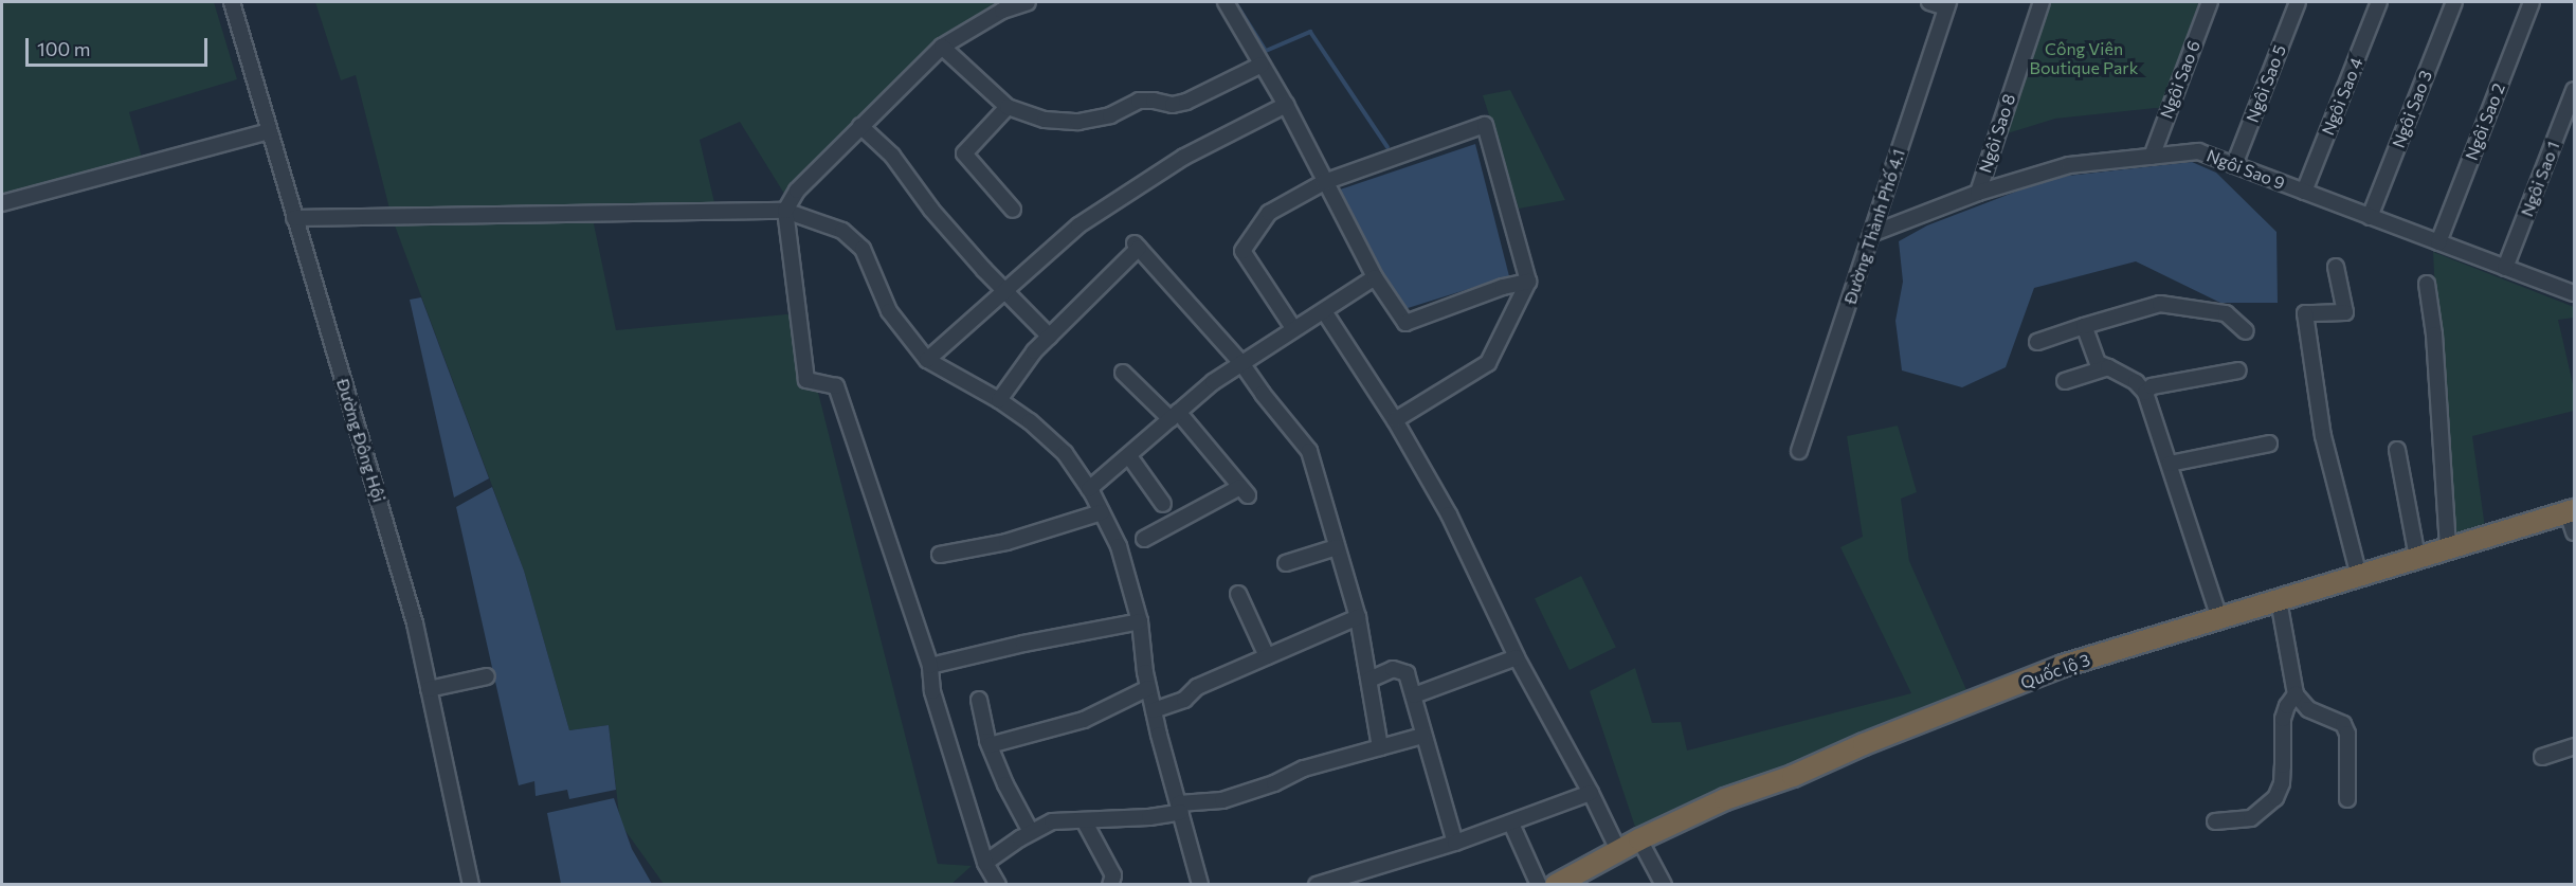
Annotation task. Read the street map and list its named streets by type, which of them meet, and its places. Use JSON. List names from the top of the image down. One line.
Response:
{"streets":{"highway":["Quốc lộ 3"],"street":["Ngôi Sao 6","Ngôi Sao 5","Ngôi Sao 4","Ngôi Sao 3","Ngôi Sao 2","Ngôi Sao 8","Ngôi Sao 9","Ngôi Sao 1","Đường Thành Phố 4.1","Đường Đông Hội"]},"crossings":[["Ngôi Sao 6","Ngôi Sao 9"],["Ngôi Sao 5","Ngôi Sao 9"],["Ngôi Sao 4","Ngôi Sao 9"],["Ngôi Sao 3","Ngôi Sao 9"],["Ngôi Sao 2","Ngôi Sao 9"],["Ngôi Sao 8","Ngôi Sao 9"],["Ngôi Sao 9","Ngôi Sao 1"],["Ngôi Sao 9","Đường Thành Phố 4.1"]],"parks":["Công Viên Boutique Park"],"scale_bar":"100 m"}
